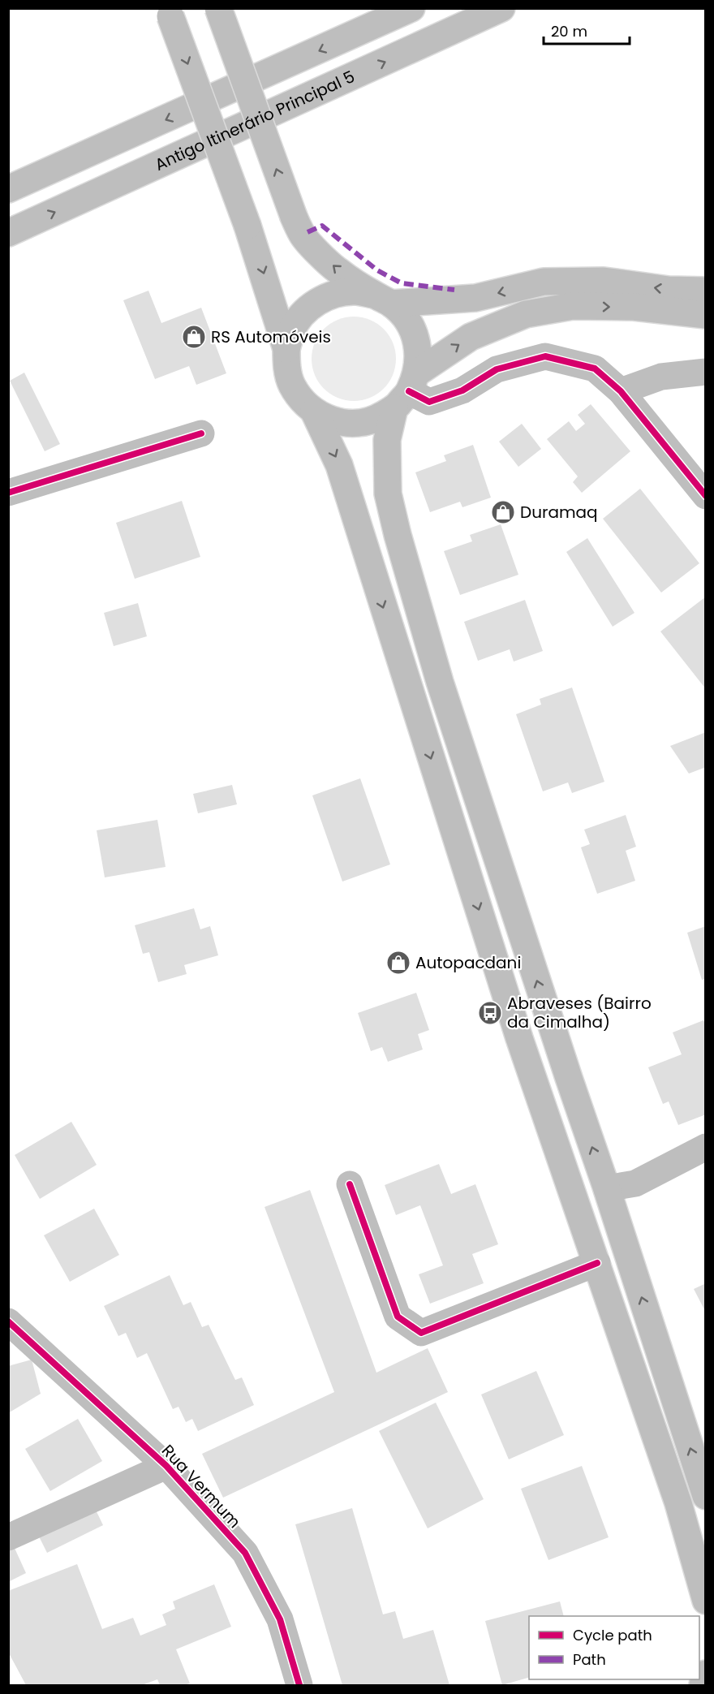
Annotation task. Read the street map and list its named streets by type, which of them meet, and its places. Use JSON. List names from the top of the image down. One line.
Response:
{"streets":{"main road":["Antigo Itinerário Principal 5","Rua Vermum"]},"places":{"shop":["RS Automóveis","Duramaq","Autopacdani"],"bus stop":["Abraveses (Bairro da Cimalha)"]},"legend":["Cycle path","Path"],"scale_bar":"20 m"}
